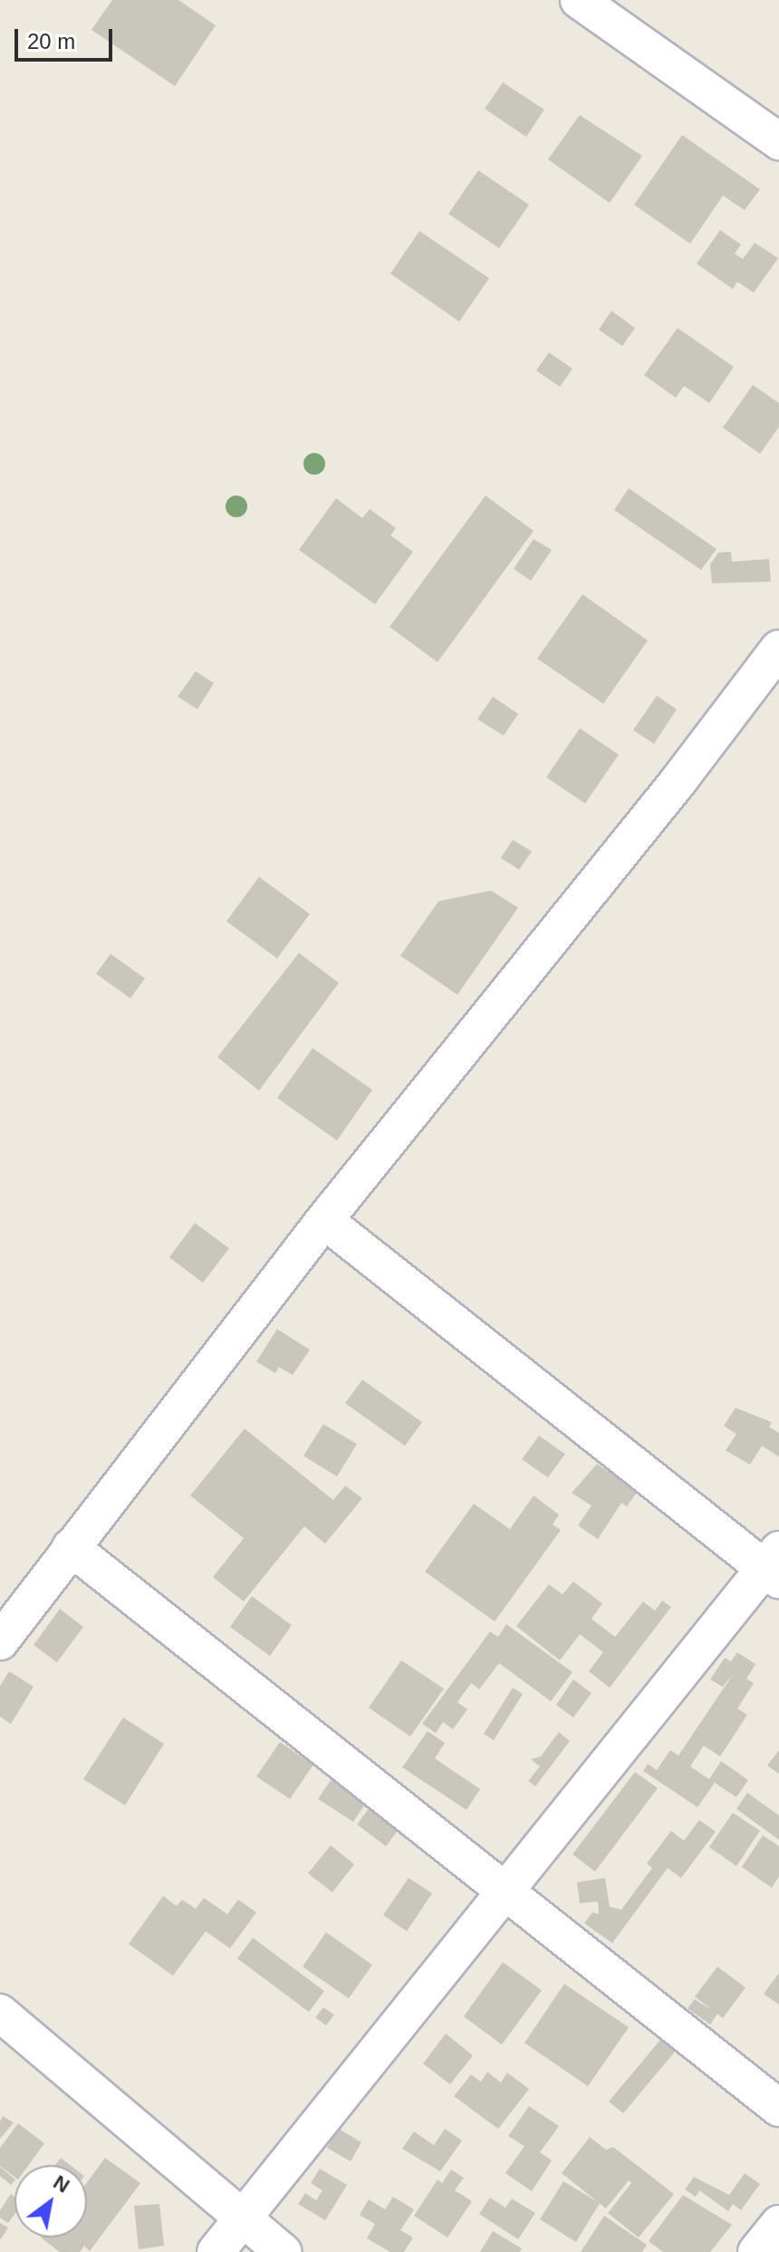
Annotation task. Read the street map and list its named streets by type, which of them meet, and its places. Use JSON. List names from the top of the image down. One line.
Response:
{"scale_bar":"20 m","north":"top right"}
